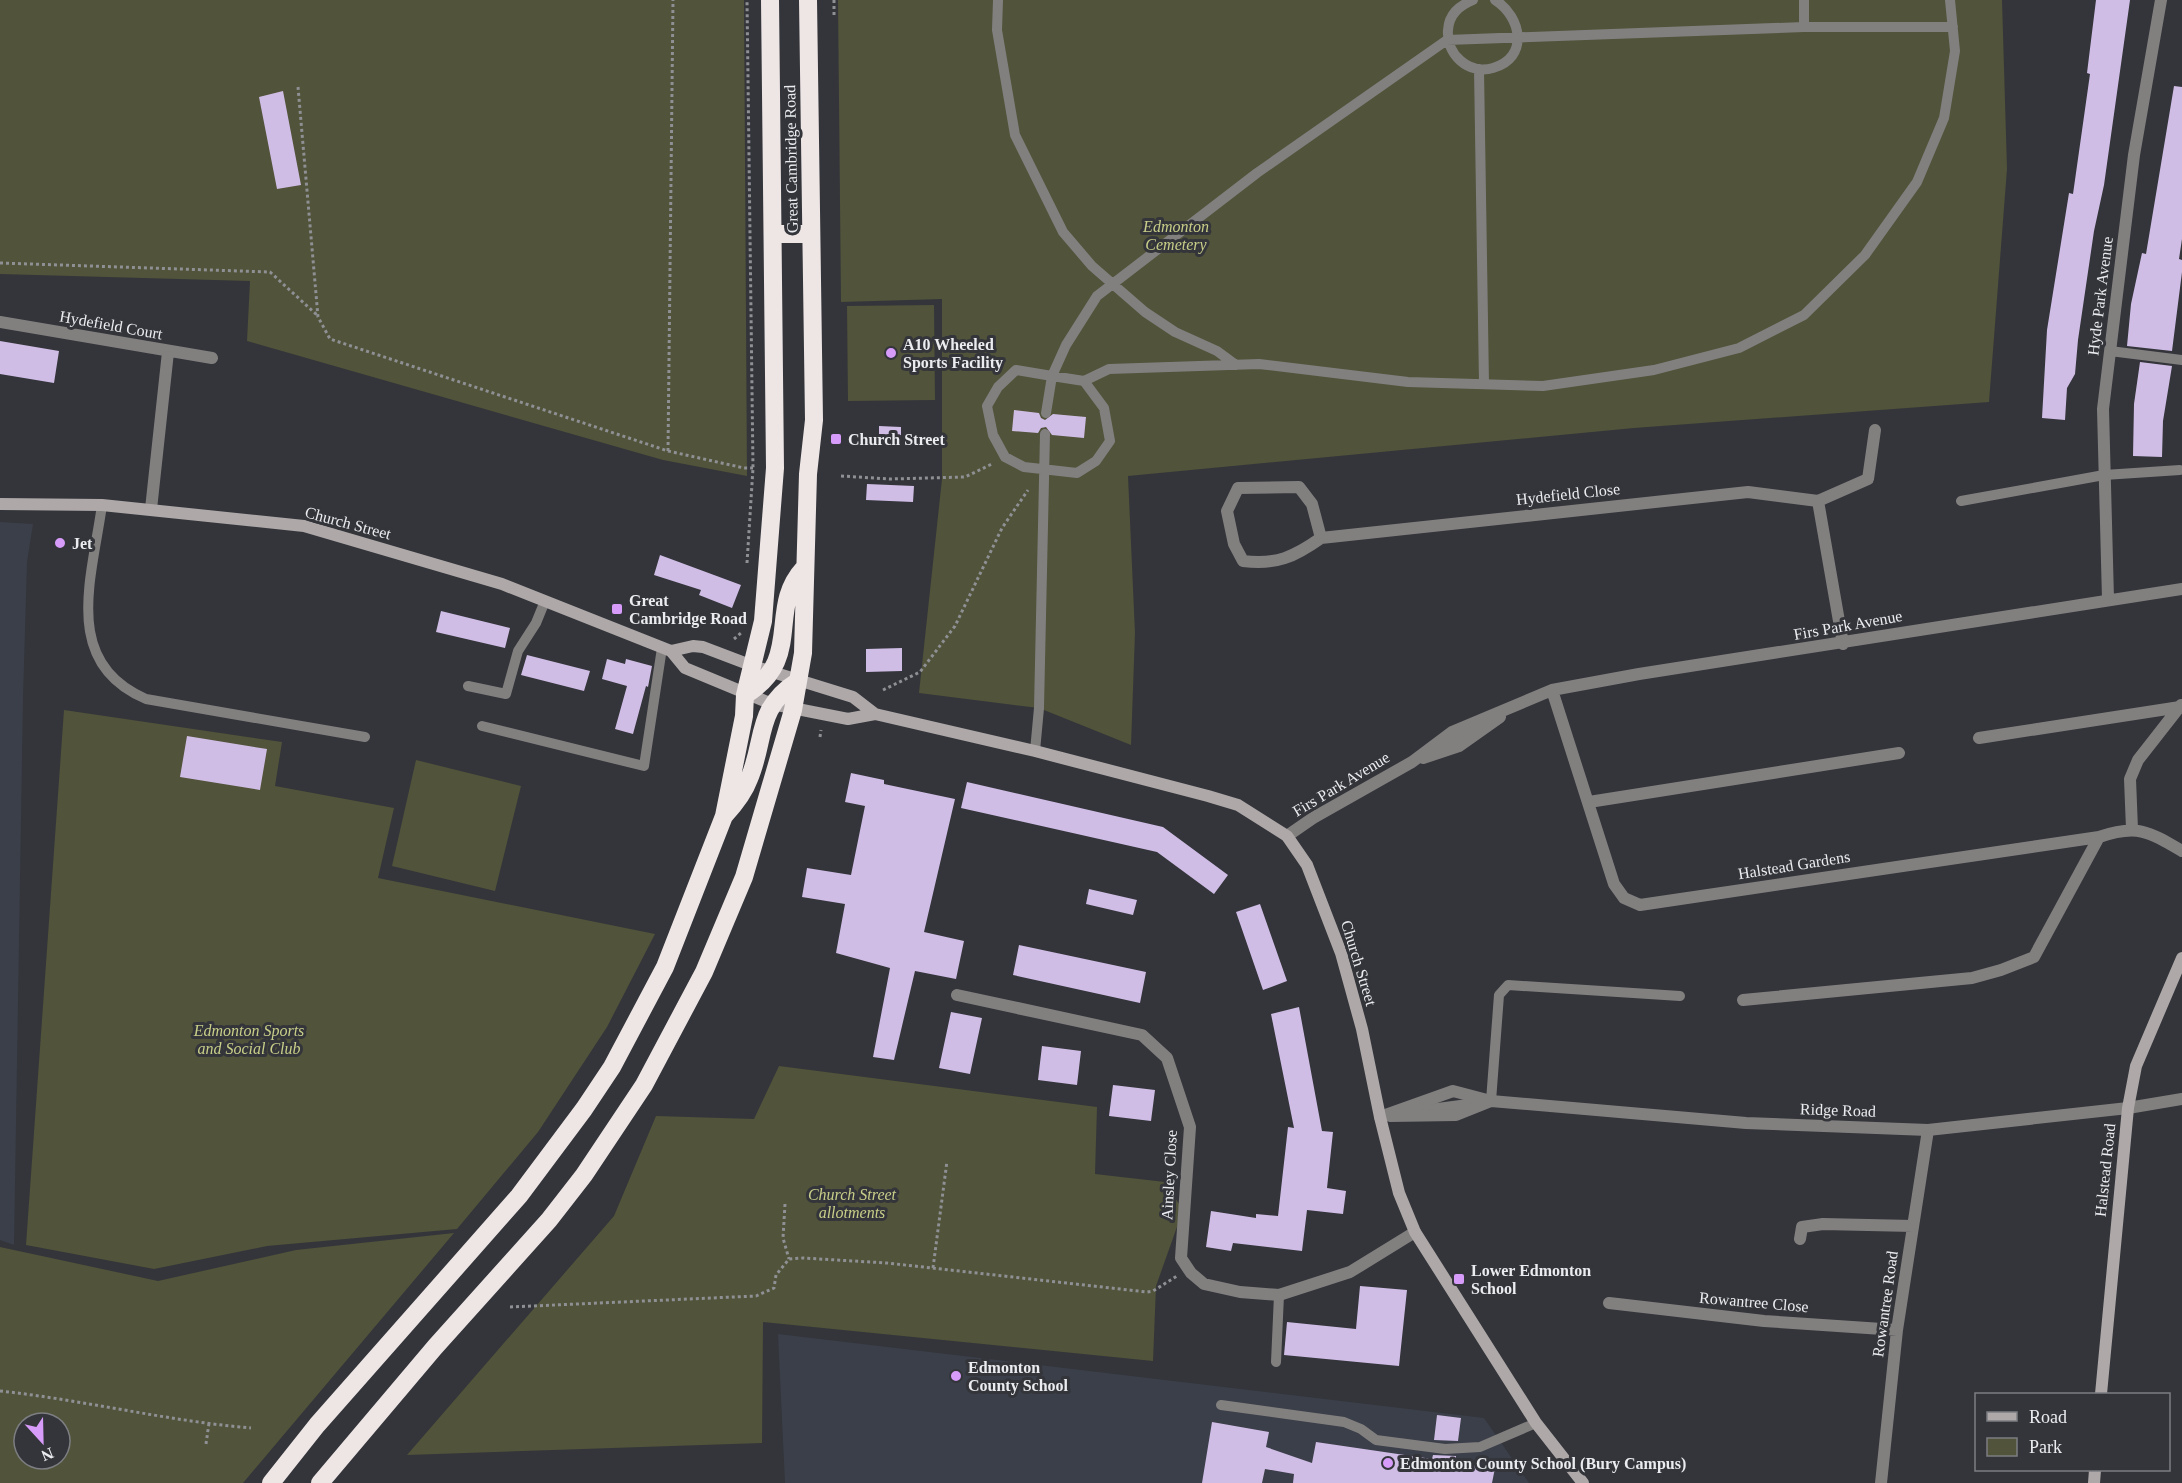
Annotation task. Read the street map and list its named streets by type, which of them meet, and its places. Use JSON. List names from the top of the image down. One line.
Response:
{"streets":{"highway":["Great Cambridge Road"],"main road":["Church Street","Halstead Road"],"street":["Hyde Park Avenue","Hydefield Court","Hydefield Close","Firs Park Avenue","Halstead Gardens","Ridge Road","Ainsley Close","Rowantree Close","Rowantree Road"]},"crossings":[["Great Cambridge Road","Church Street"],["Hyde Park Avenue","Firs Park Avenue"],["Hydefield Court","Church Street"],["Church Street","Firs Park Avenue"],["Church Street","Ridge Road"],["Firs Park Avenue","Halstead Gardens"],["Ridge Road","Halstead Road"],["Ridge Road","Rowantree Road"],["Rowantree Close","Rowantree Road"]],"parks":["Edmonton Cemetery","Edmonton Sports and Social Club","Church Street allotments"],"places":{"other":["A10 Wheeled Sports Facility","Jet","Edmonton County School","Edmonton County School (Bury Campus)"],"transit":["Church Street","Great Cambridge Road","Lower Edmonton School"]},"legend":["Road","Park"],"north":"bottom"}
